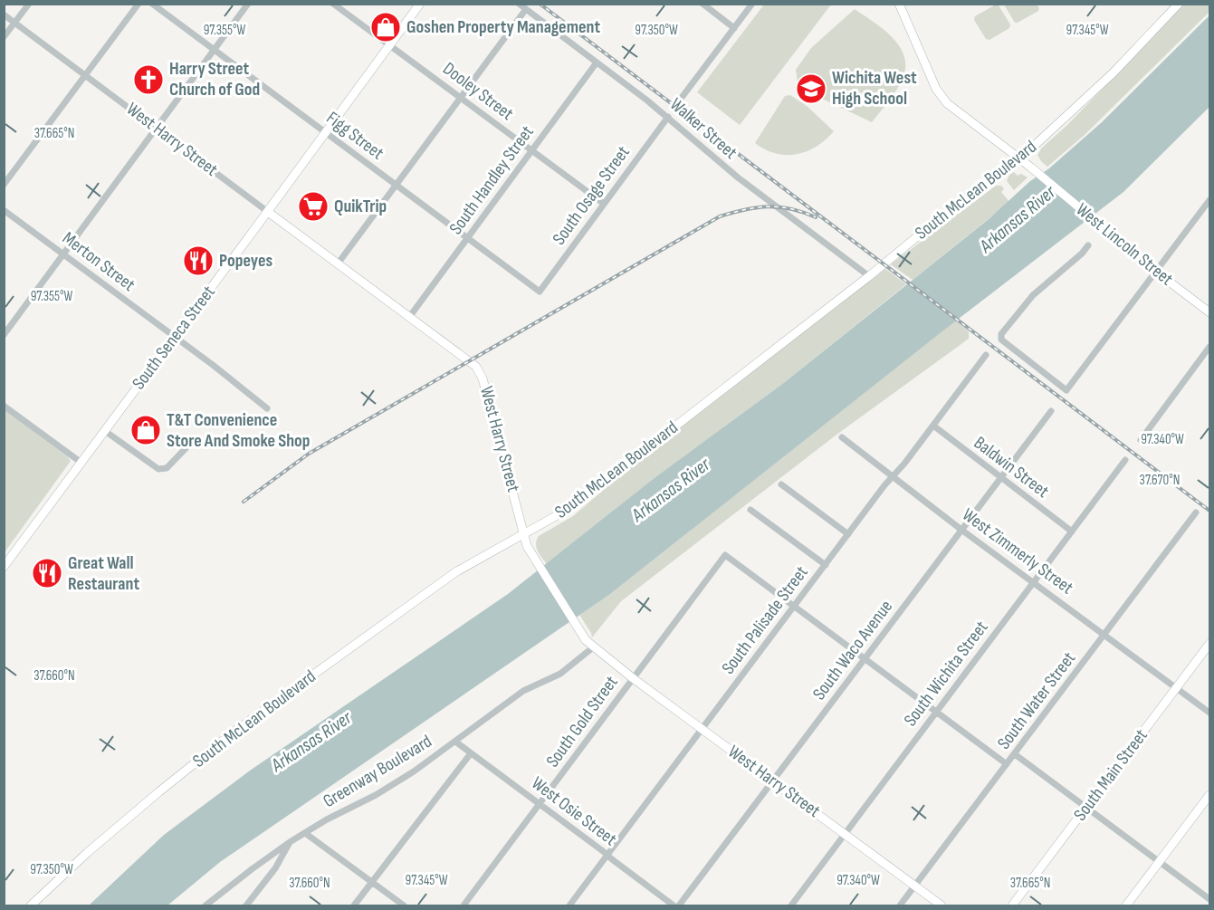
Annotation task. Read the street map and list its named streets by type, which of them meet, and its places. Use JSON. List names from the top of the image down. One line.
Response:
{"streets":{"street":["Dooley Street","Walker Street","Figg Street","West Harry Street","South Handley Street","South McLean Boulevard","South Osage Street","West Lincoln Street","Merton Street","South Seneca Street","Baldwin Street","West Zimmerly Street","South Palisade Street","South Waco Avenue","South Wichita Street","South Water Street","South Gold Street","Greenway Boulevard","South Main Street","West Osie Street"]},"crossings":[["Dooley Street","South Handley Street"],["Dooley Street","South Osage Street"],["Dooley Street","South Seneca Street"],["Walker Street","South Handley Street"],["Walker Street","South McLean Boulevard"],["Walker Street","South Osage Street"],["Figg Street","South Handley Street"],["Figg Street","South Osage Street"],["Figg Street","South Seneca Street"],["West Harry Street","South Handley Street"],["West Harry Street","South McLean Boulevard"],["West Harry Street","South Seneca Street"],["West Harry Street","South Palisade Street"],["West Harry Street","South Waco Avenue"],["West Harry Street","South Wichita Street"],["West Harry Street","South Water Street"],["West Harry Street","South Gold Street"],["West Harry Street","Greenway Boulevard"],["South McLean Boulevard","West Lincoln Street"],["Merton Street","South Seneca Street"],["Baldwin Street","South Palisade Street"],["Baldwin Street","South Waco Avenue"],["Baldwin Street","South Wichita Street"],["West Zimmerly Street","South Palisade Street"],["West Zimmerly Street","South Waco Avenue"],["West Zimmerly Street","South Wichita Street"],["West Zimmerly Street","South Water Street"],["West Zimmerly Street","South Main Street"],["South Palisade Street","South Gold Street"],["South Palisade Street","West Osie Street"],["South Gold Street","West Osie Street"],["Greenway Boulevard","West Osie Street"]],"water":["Arkansas River"],"places":{"shop":["Goshen Property Management","T&T Convenience Store And Smoke Shop"],"church":["Harry Street Church of God"],"school or university":["Wichita West High School"],"supermarket":["QuikTrip"],"restaurant":["Popeyes","Great Wall Restaurant"]},"coordinates":["97.355°W","97.350°W","97.345°W","37.665°N","97.340°W","37.670°N","37.660°N"]}
